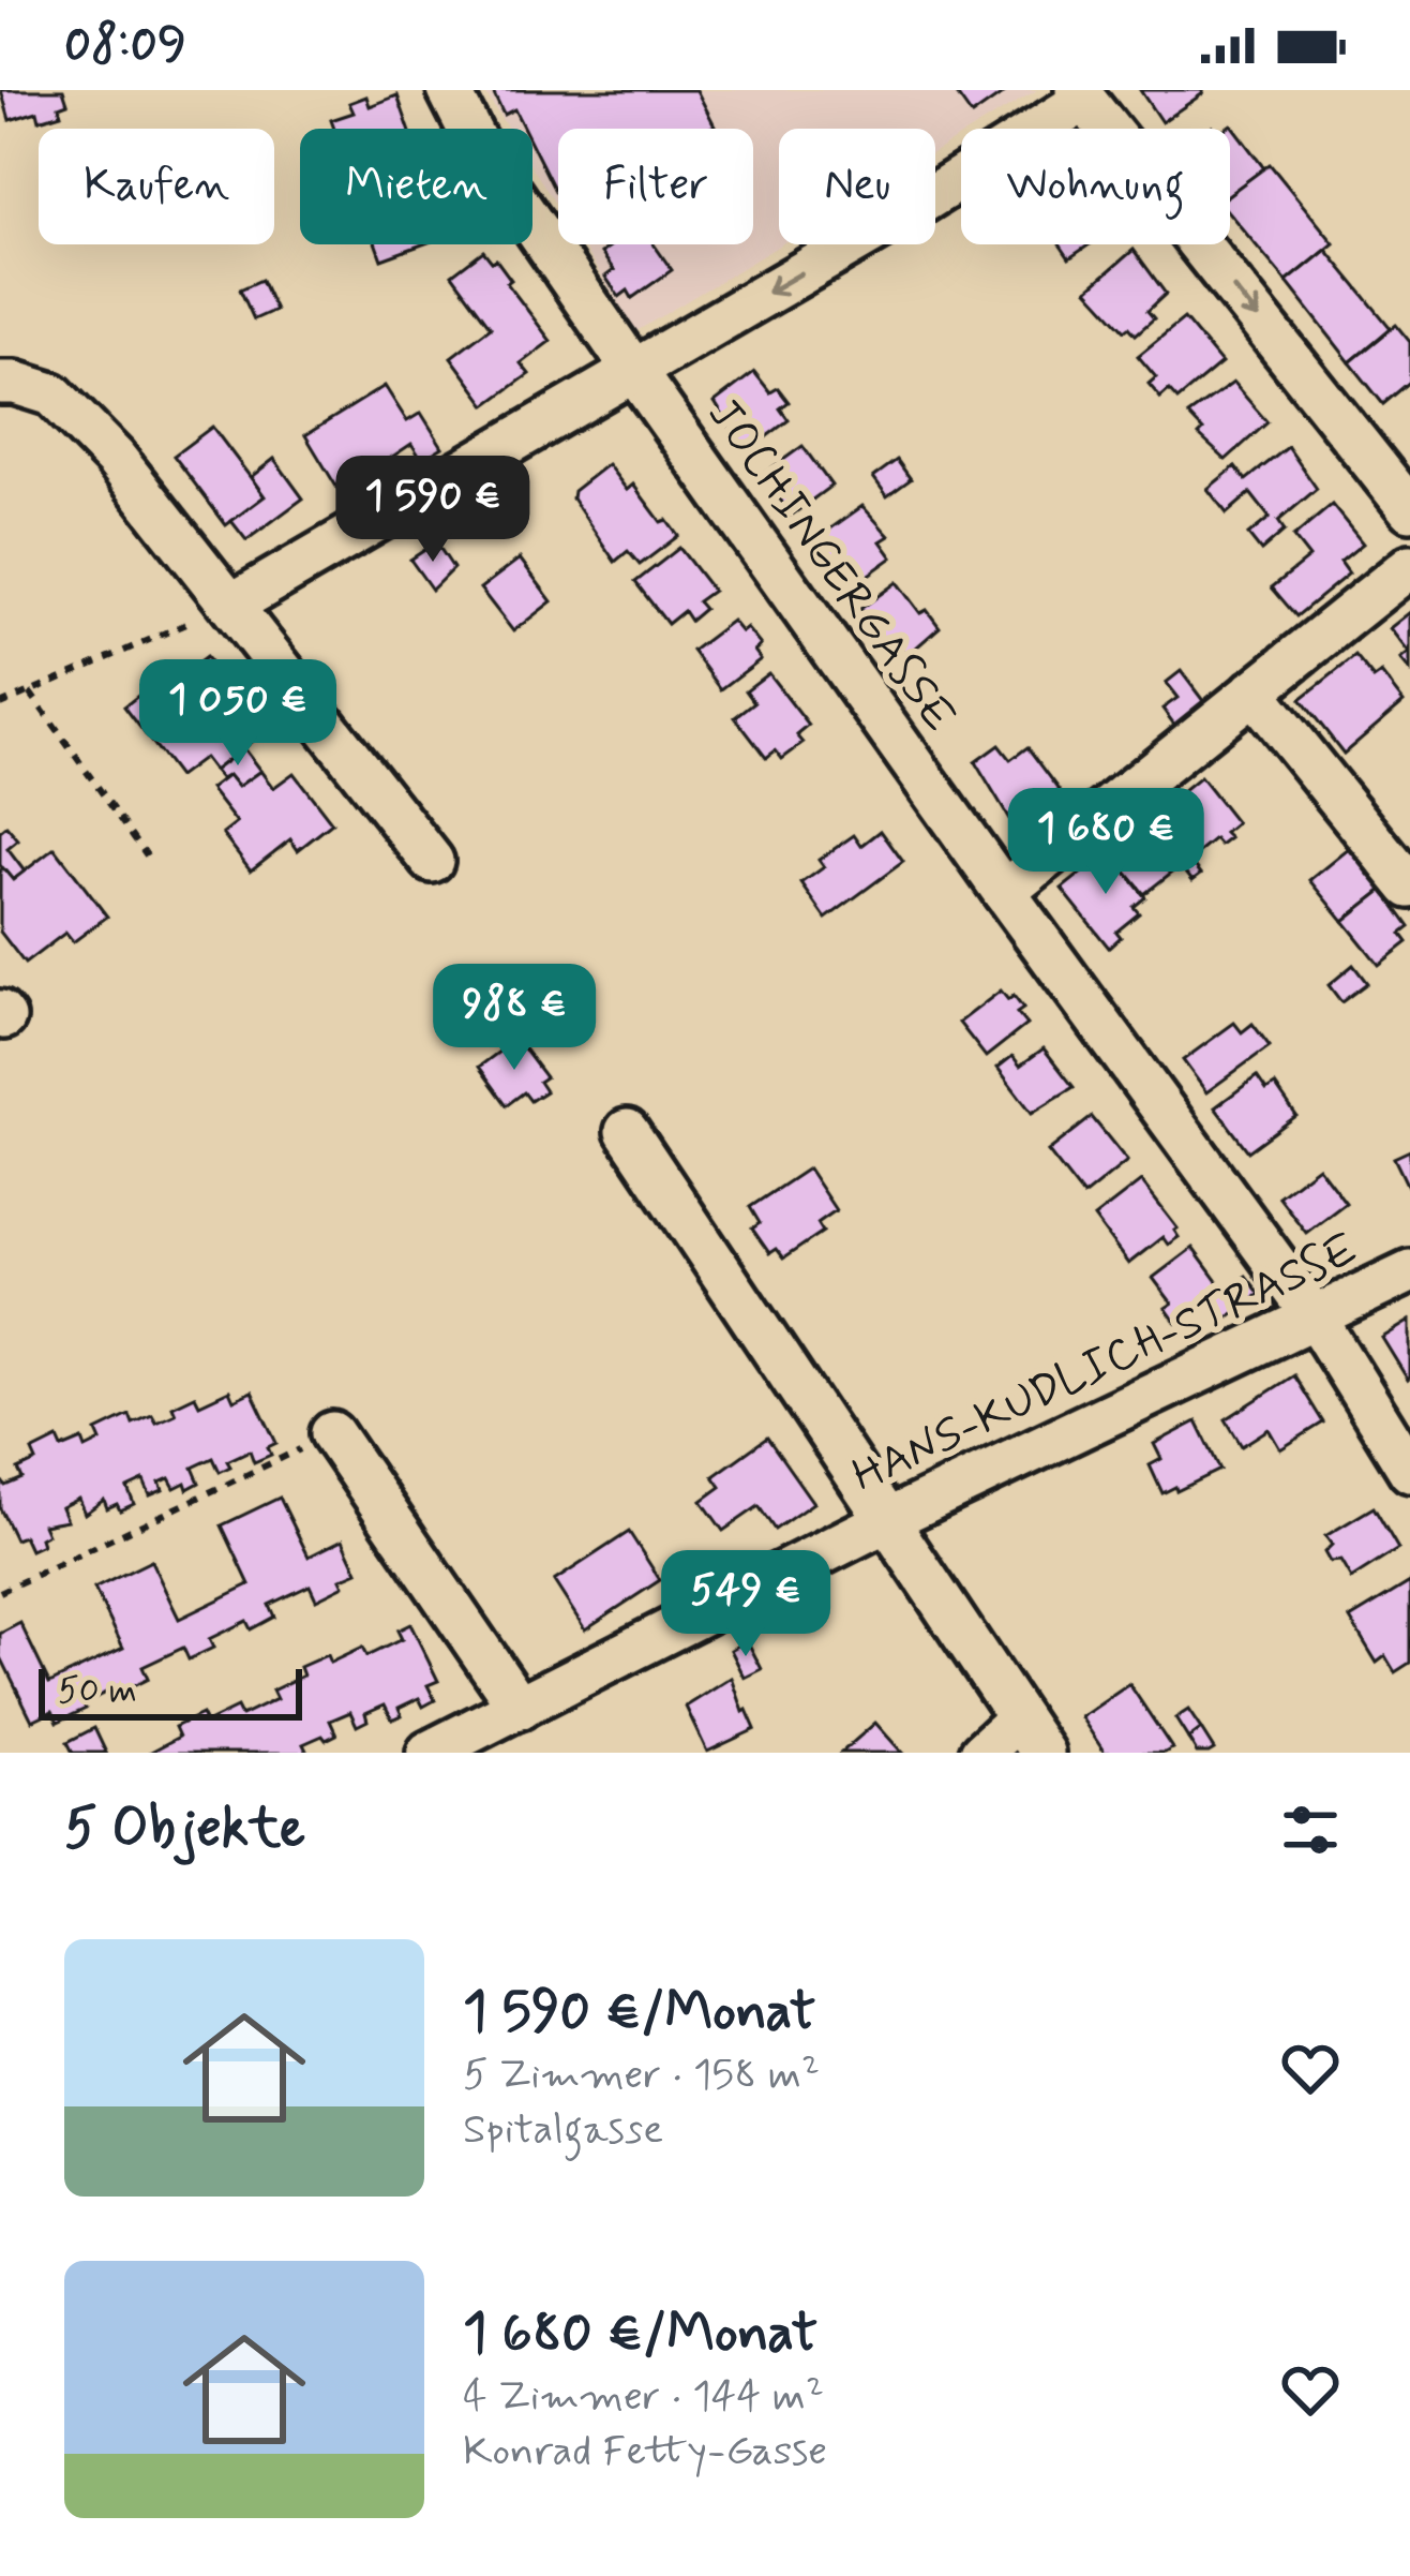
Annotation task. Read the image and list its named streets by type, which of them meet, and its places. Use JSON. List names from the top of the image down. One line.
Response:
{"streets":{"street":["JOCHINGERGASSE","HANS-KUDLICH-STRASSE"]},"crossings":[["JOCHINGERGASSE","HANS-KUDLICH-STRASSE"]],"scale_bar":"50 m","page":{"status":"08:09","chip":["Kaufen","Mieten","Filter","Neu","Wohnung"],"price":["1 590 €","1 050 €","1 680 €","988 €","549 €"],"scale":"50 m","heading":"5 Objekte","list":[{"name":"1 590 €/Monat","note":"5 Zimmer · 158 m² · Spitalgasse"},{"name":"1 680 €/Monat","note":"4 Zimmer · 144 m² · Konrad Fetty-Gasse"}]}}
